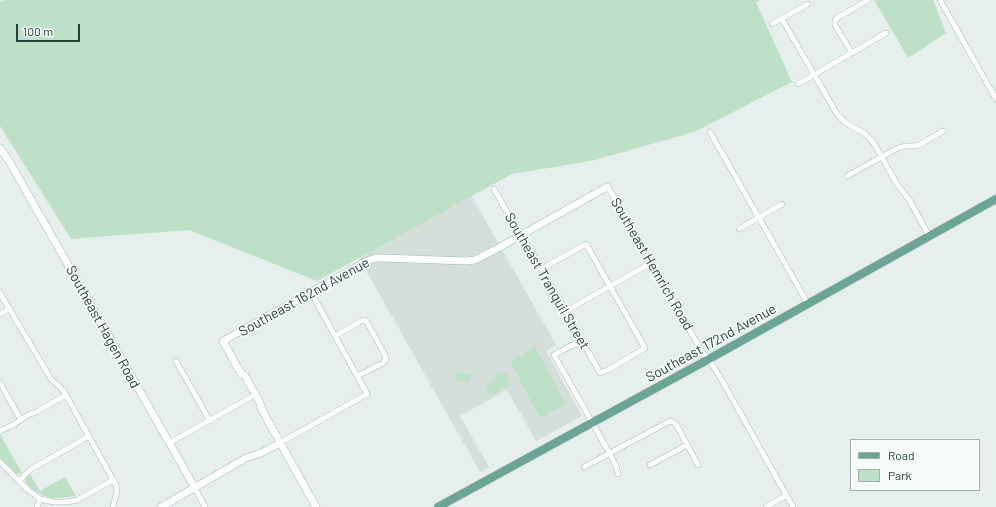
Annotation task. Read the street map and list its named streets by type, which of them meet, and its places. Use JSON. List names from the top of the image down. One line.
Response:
{"streets":{"main road":["Southeast 172nd Avenue"],"street":["Southeast Hemrich Road","Southeast Tranquil Street","Southeast 162nd Avenue","Southeast Hagen Road"]},"crossings":[["Southeast Hemrich Road","Southeast 162nd Avenue"],["Southeast Hemrich Road","Southeast 172nd Avenue"],["Southeast Tranquil Street","Southeast 162nd Avenue"]],"legend":["Road","Park"],"scale_bar":"100 m"}
